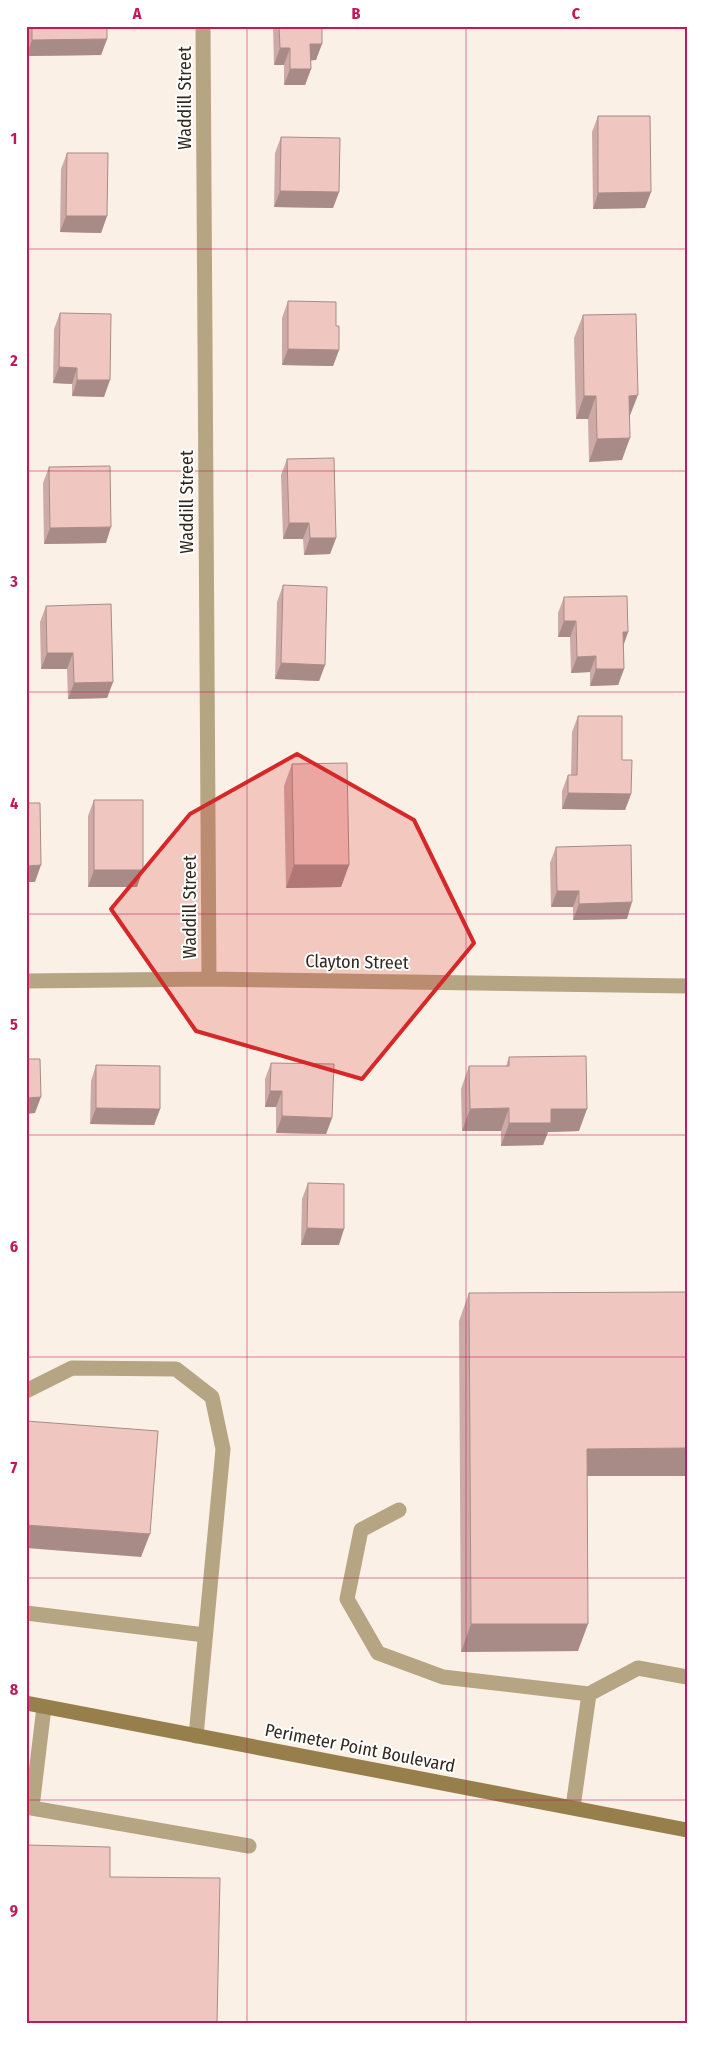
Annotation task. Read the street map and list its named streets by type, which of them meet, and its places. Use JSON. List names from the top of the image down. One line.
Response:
{"streets":{"street":["Waddill Street","Clayton Street","Perimeter Point Boulevard"]},"crossings":[["Waddill Street","Clayton Street"]],"grid":{"columns":["A","B","C"],"rows":["1","2","3","4","5","6","7","8","9"]}}
